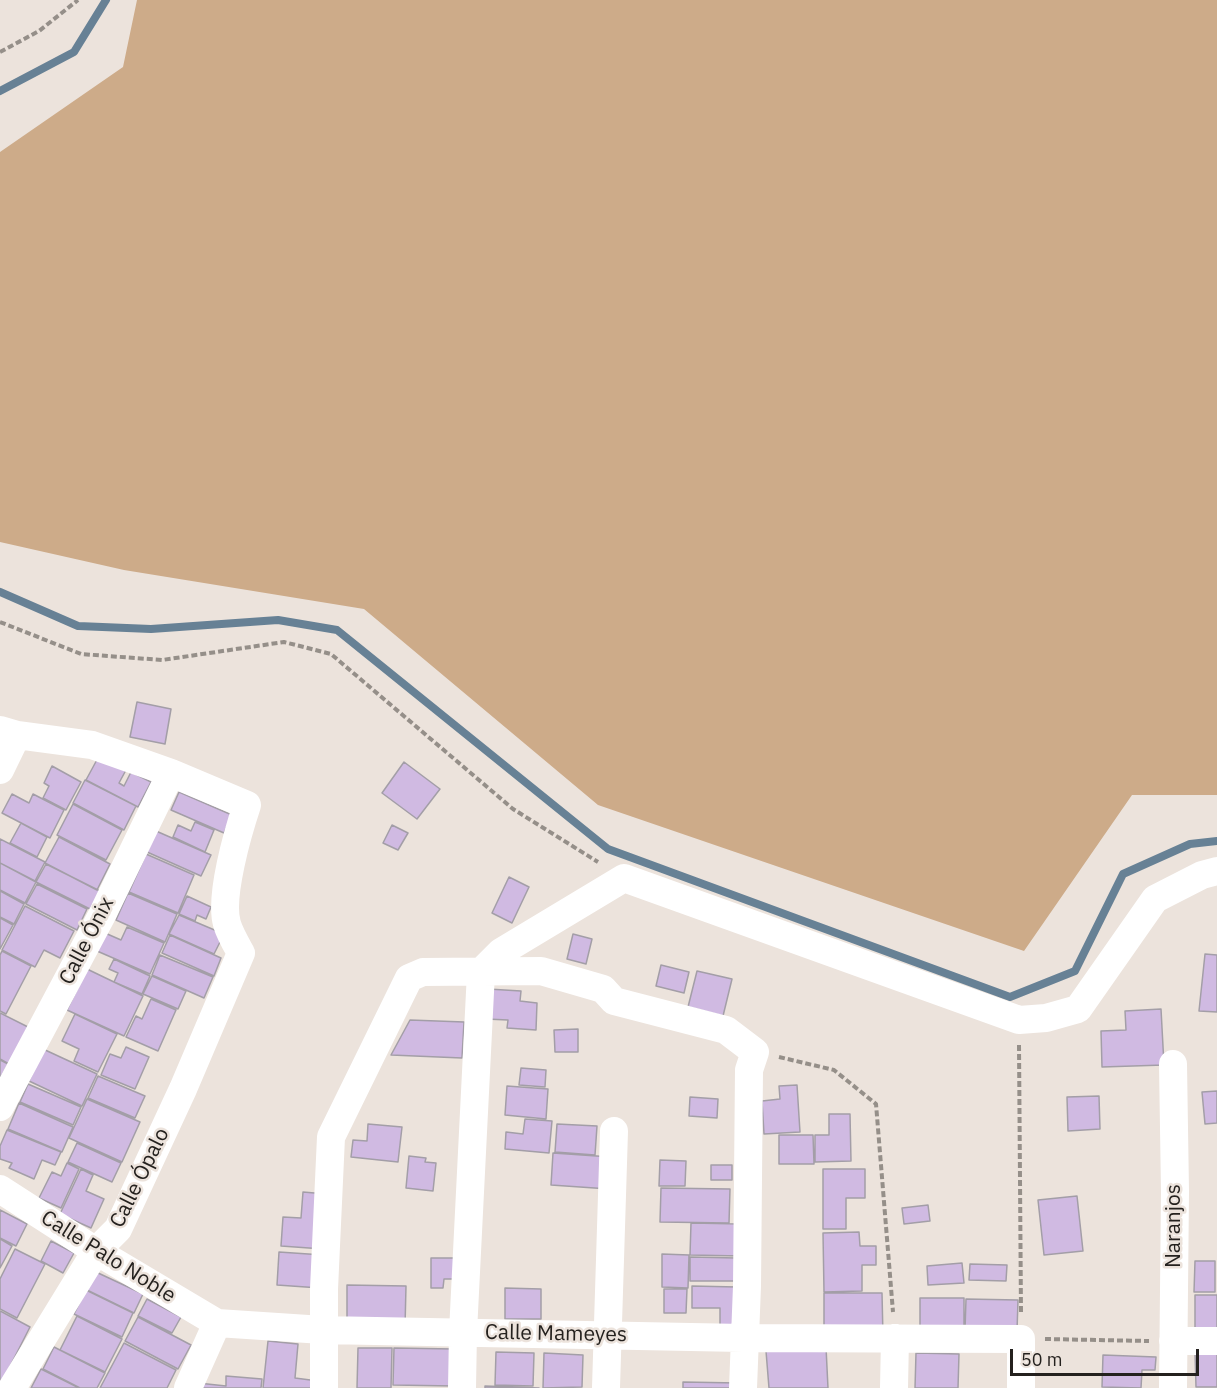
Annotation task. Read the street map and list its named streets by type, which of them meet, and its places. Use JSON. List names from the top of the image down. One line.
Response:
{"streets":{"street":["Calle Ónix","Calle Ópalo","Naranjos","Calle Palo Noble","Calle Mameyes"]},"crossings":[["Calle Ónix","Calle Ópalo"],["Calle Ópalo","Calle Palo Noble"],["Calle Palo Noble","Calle Mameyes"]],"scale_bar":"50 m"}
